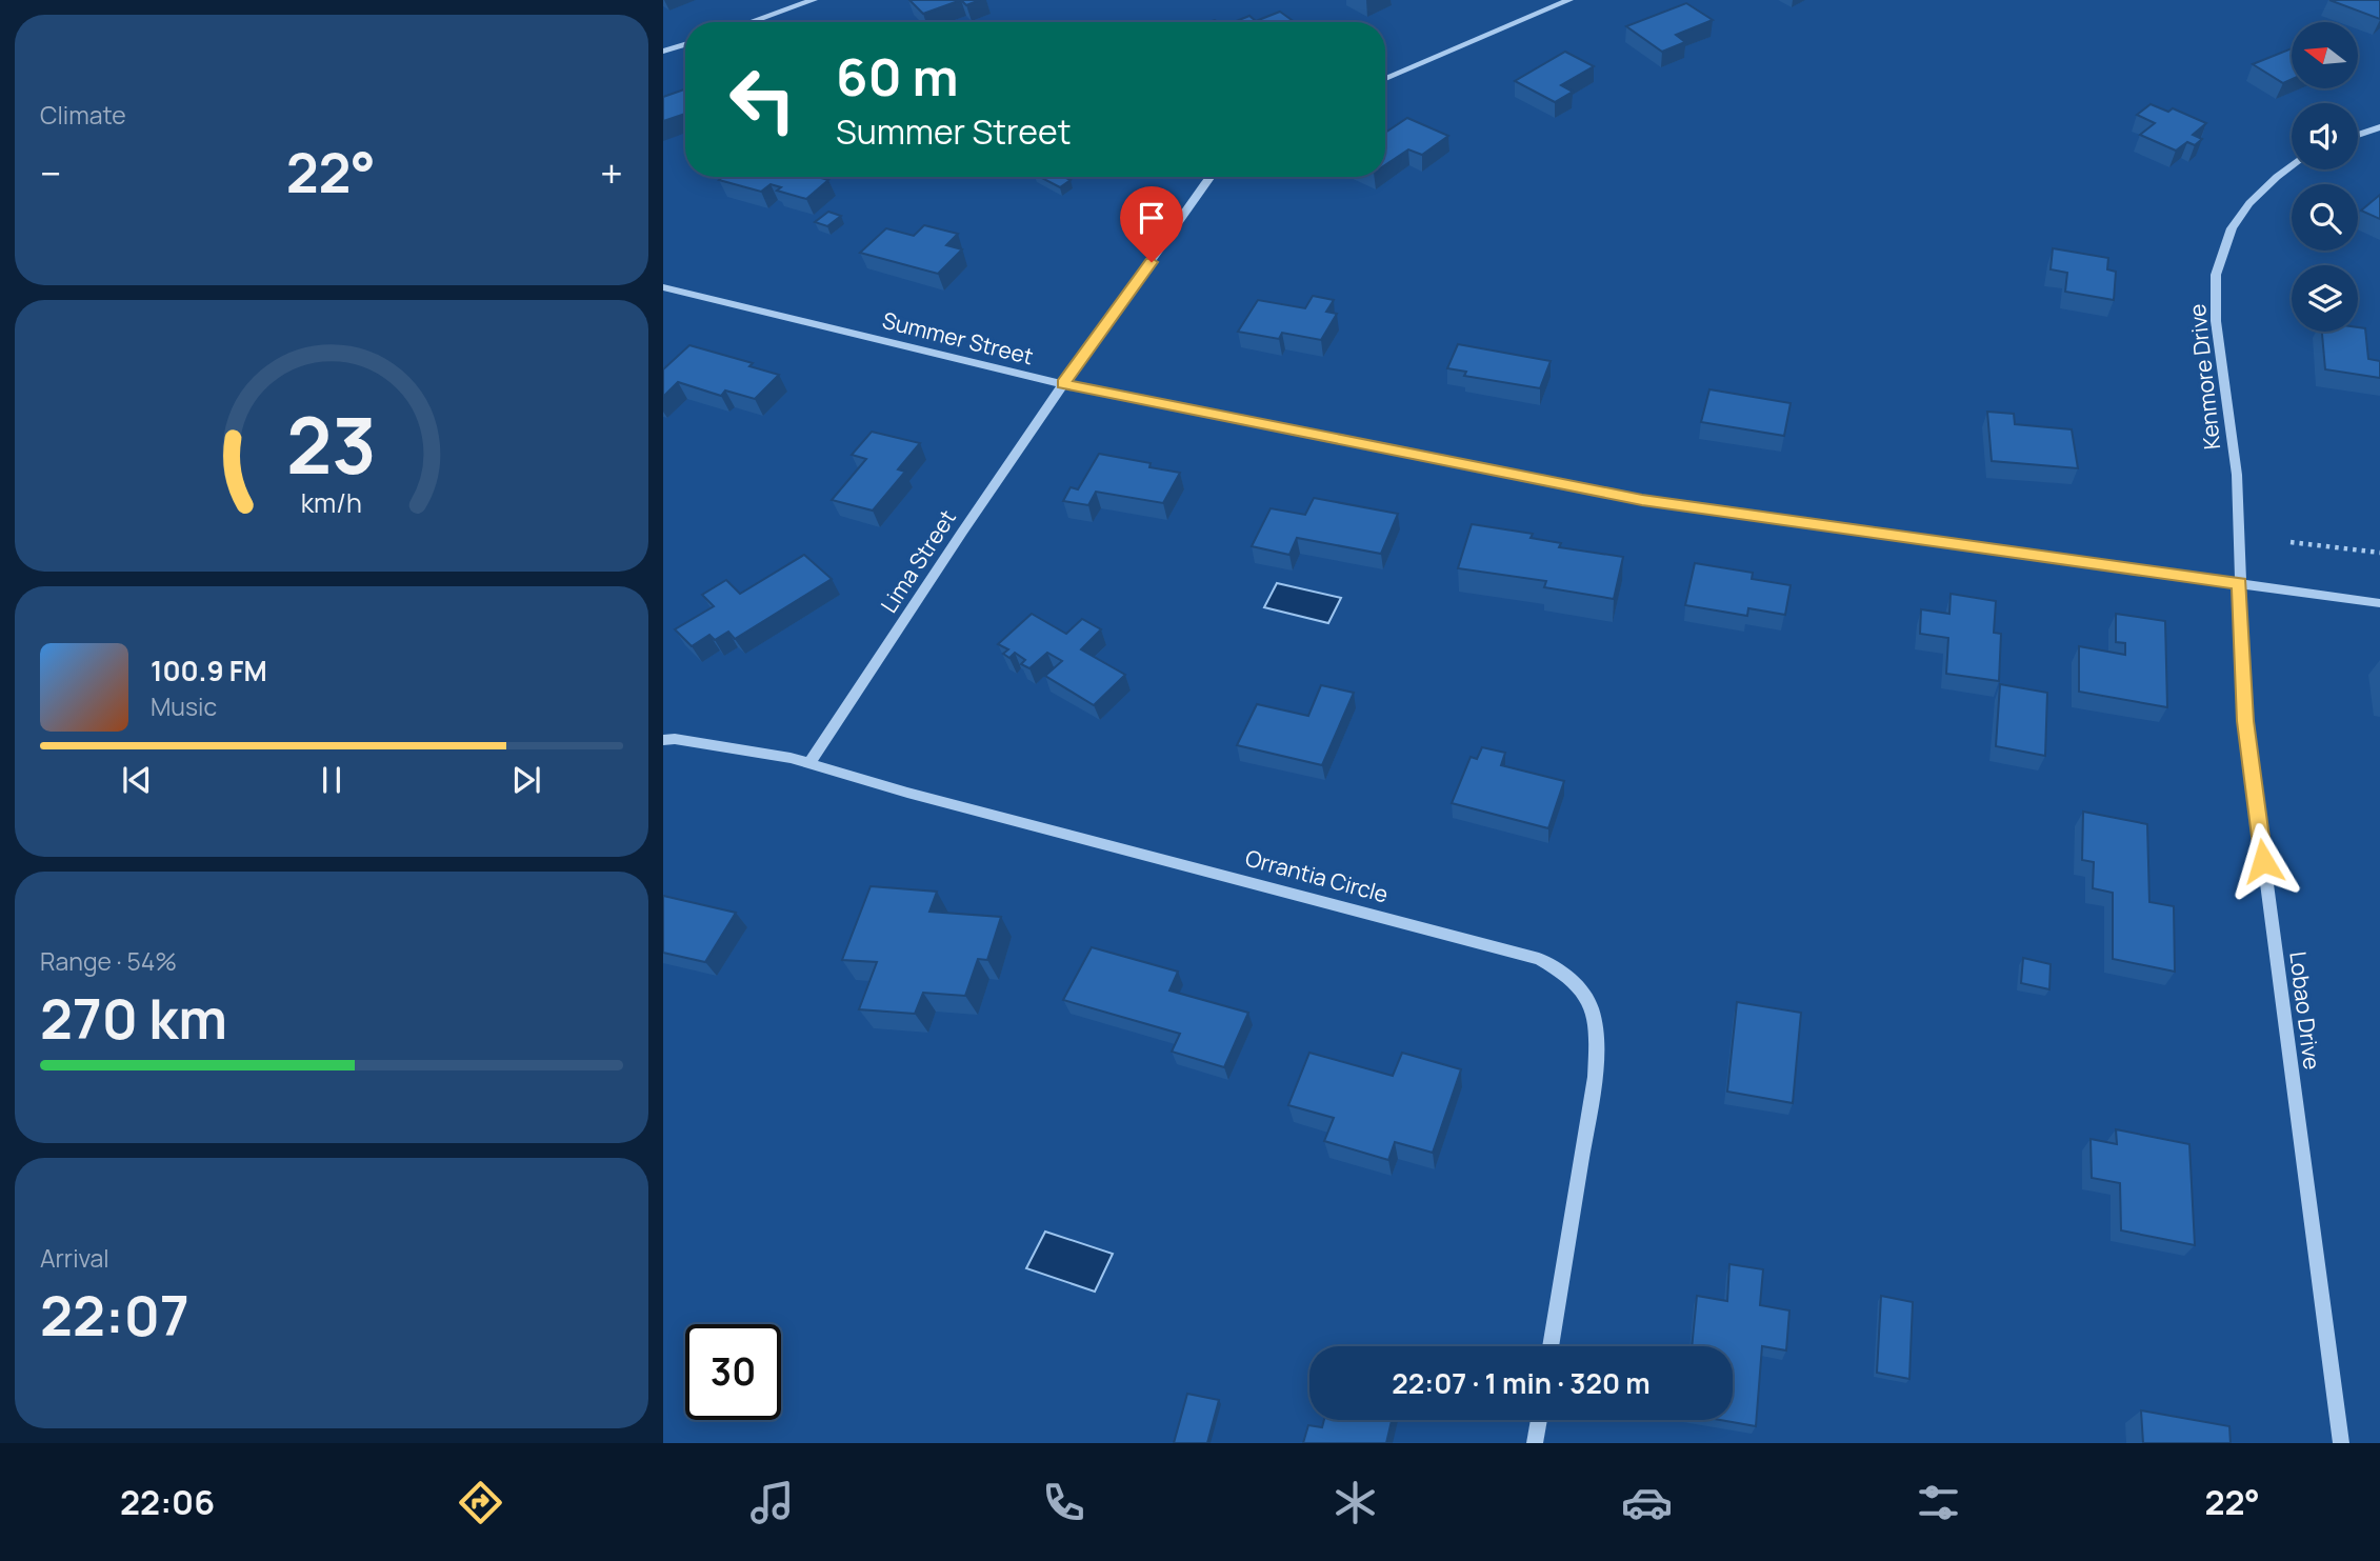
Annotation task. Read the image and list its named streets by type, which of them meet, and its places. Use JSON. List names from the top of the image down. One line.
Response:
{"streets":{"street":["Summer Street","Kenmore Drive","Lima Street","Orrantia Circle","Lobao Drive"]},"crossings":[["Summer Street","Kenmore Drive"],["Summer Street","Lima Street"],["Summer Street","Lobao Drive"],["Kenmore Drive","Lobao Drive"],["Lima Street","Orrantia Circle"]],"north":"left","page":{"tile":["Climate",["Range · 54%","270 km"],["Arrival","22:07"]],"turn":["60 m","Summer Street"],"heat":["−","22°","+"],"song":["100.9 FM","Music"],"limit":"30","trip":"22:07 · 1 min · 320 m","tabs":["22:06","22°"],"gauge":["23","km/h"]}}
